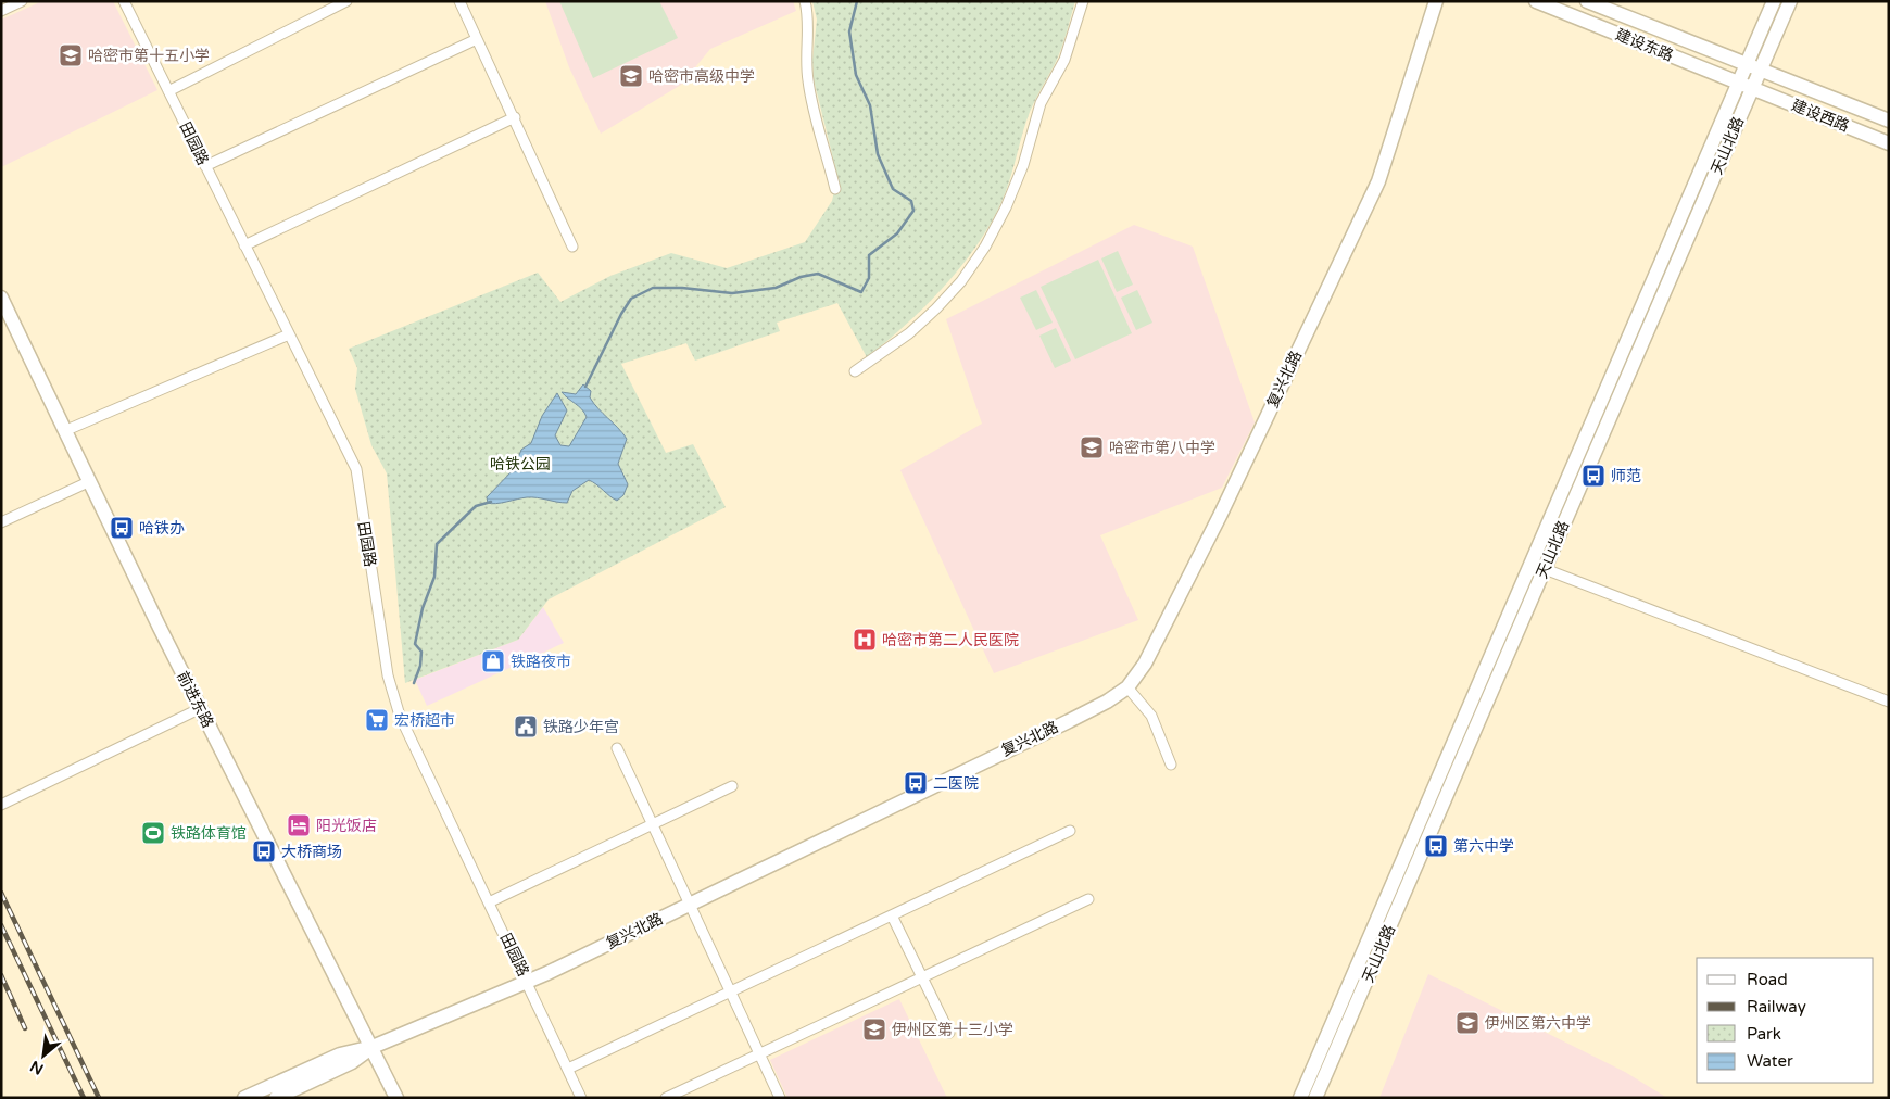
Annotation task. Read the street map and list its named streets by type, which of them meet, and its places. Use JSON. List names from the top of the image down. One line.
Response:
{"streets":{"main road":["建设东路","建设西路","天山北路","复兴北路","前进东路"],"street":["田园路"]},"crossings":[["建设东路","建设西路"],["建设东路","天山北路"],["建设西路","天山北路"],["田园路","复兴北路"],["复兴北路","前进东路"]],"parks":["哈铁公园"],"places":{"school or university":["哈密市第十五小学","哈密市高级中学","哈密市第八中学","伊州区第六中学","伊州区第十三小学"],"bus stop":["师范","哈铁办","二医院","第六中学","大桥商场"],"hospital":["哈密市第二人民医院"],"shop":["铁路夜市"],"supermarket":["宏桥超市"],"public building":["铁路少年宫"],"hotel":["阳光饭店"],"sports":["铁路体育馆"]},"legend":["Road","Railway","Park","Water"],"north":"bottom left"}
